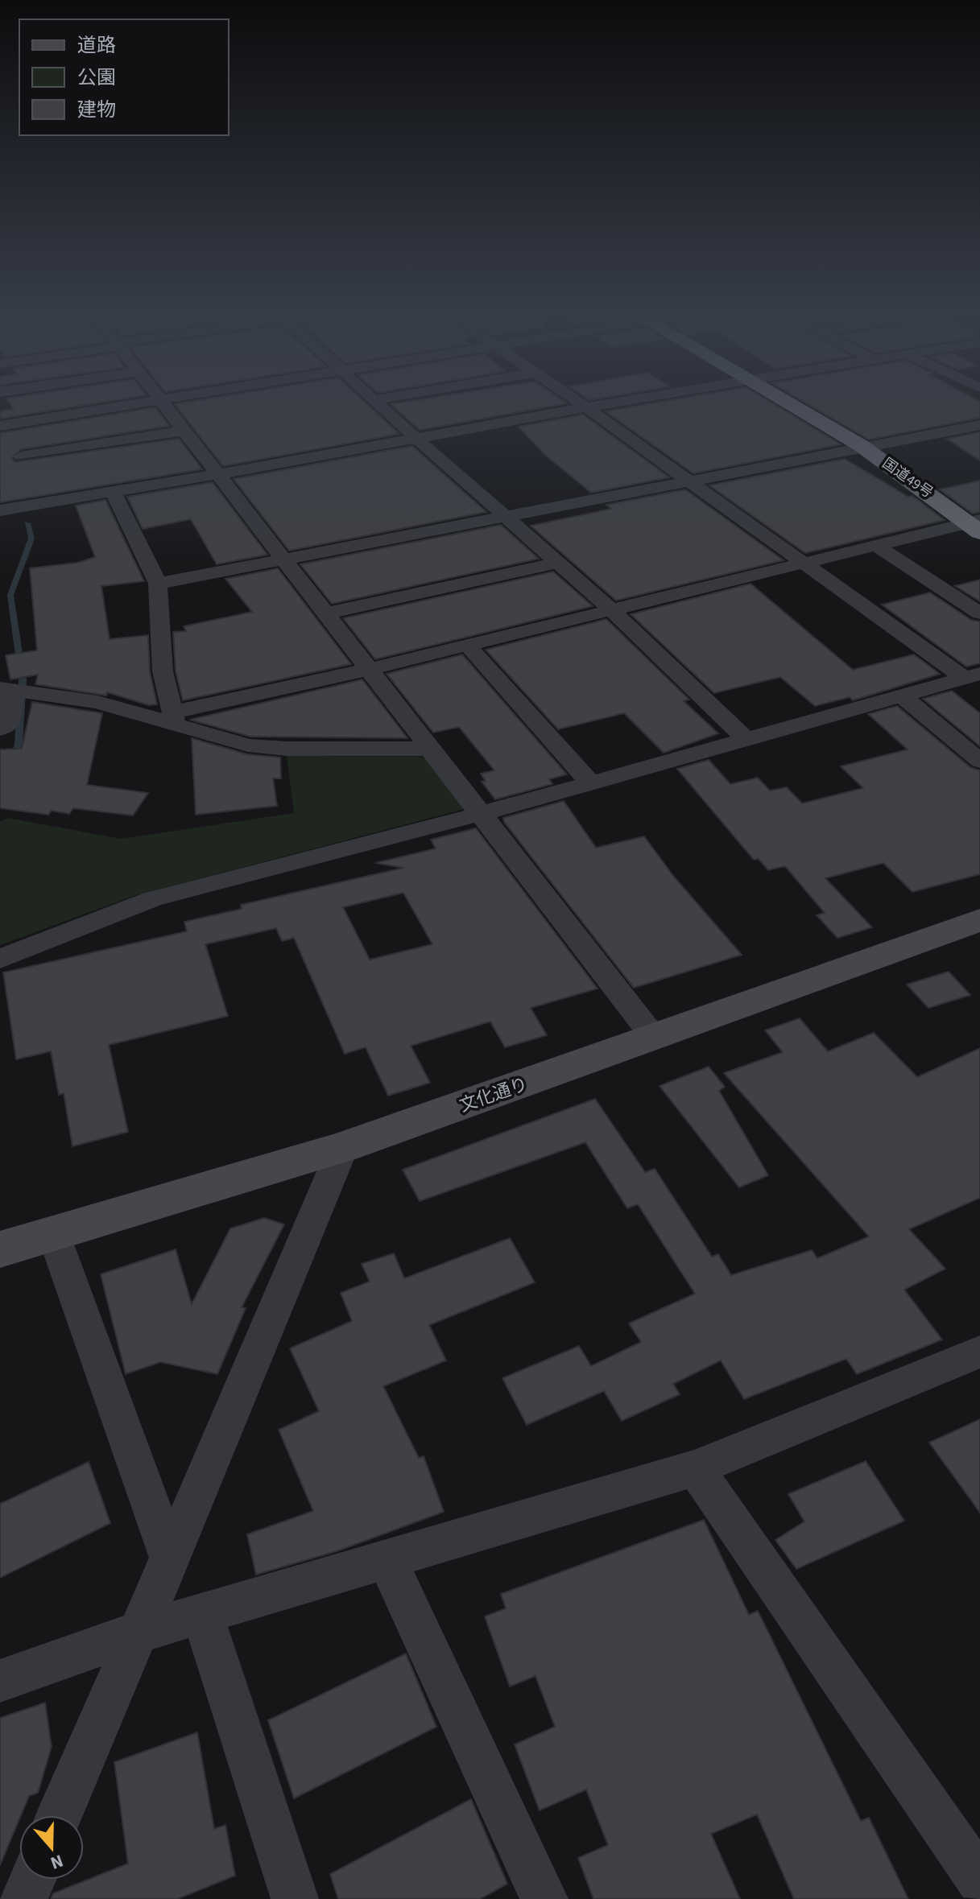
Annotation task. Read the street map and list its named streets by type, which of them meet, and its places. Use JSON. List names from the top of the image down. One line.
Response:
{"streets":{"highway":["国道49号"],"street":["文化通り"]},"legend":["道路","公園","建物"],"north":"bottom"}
